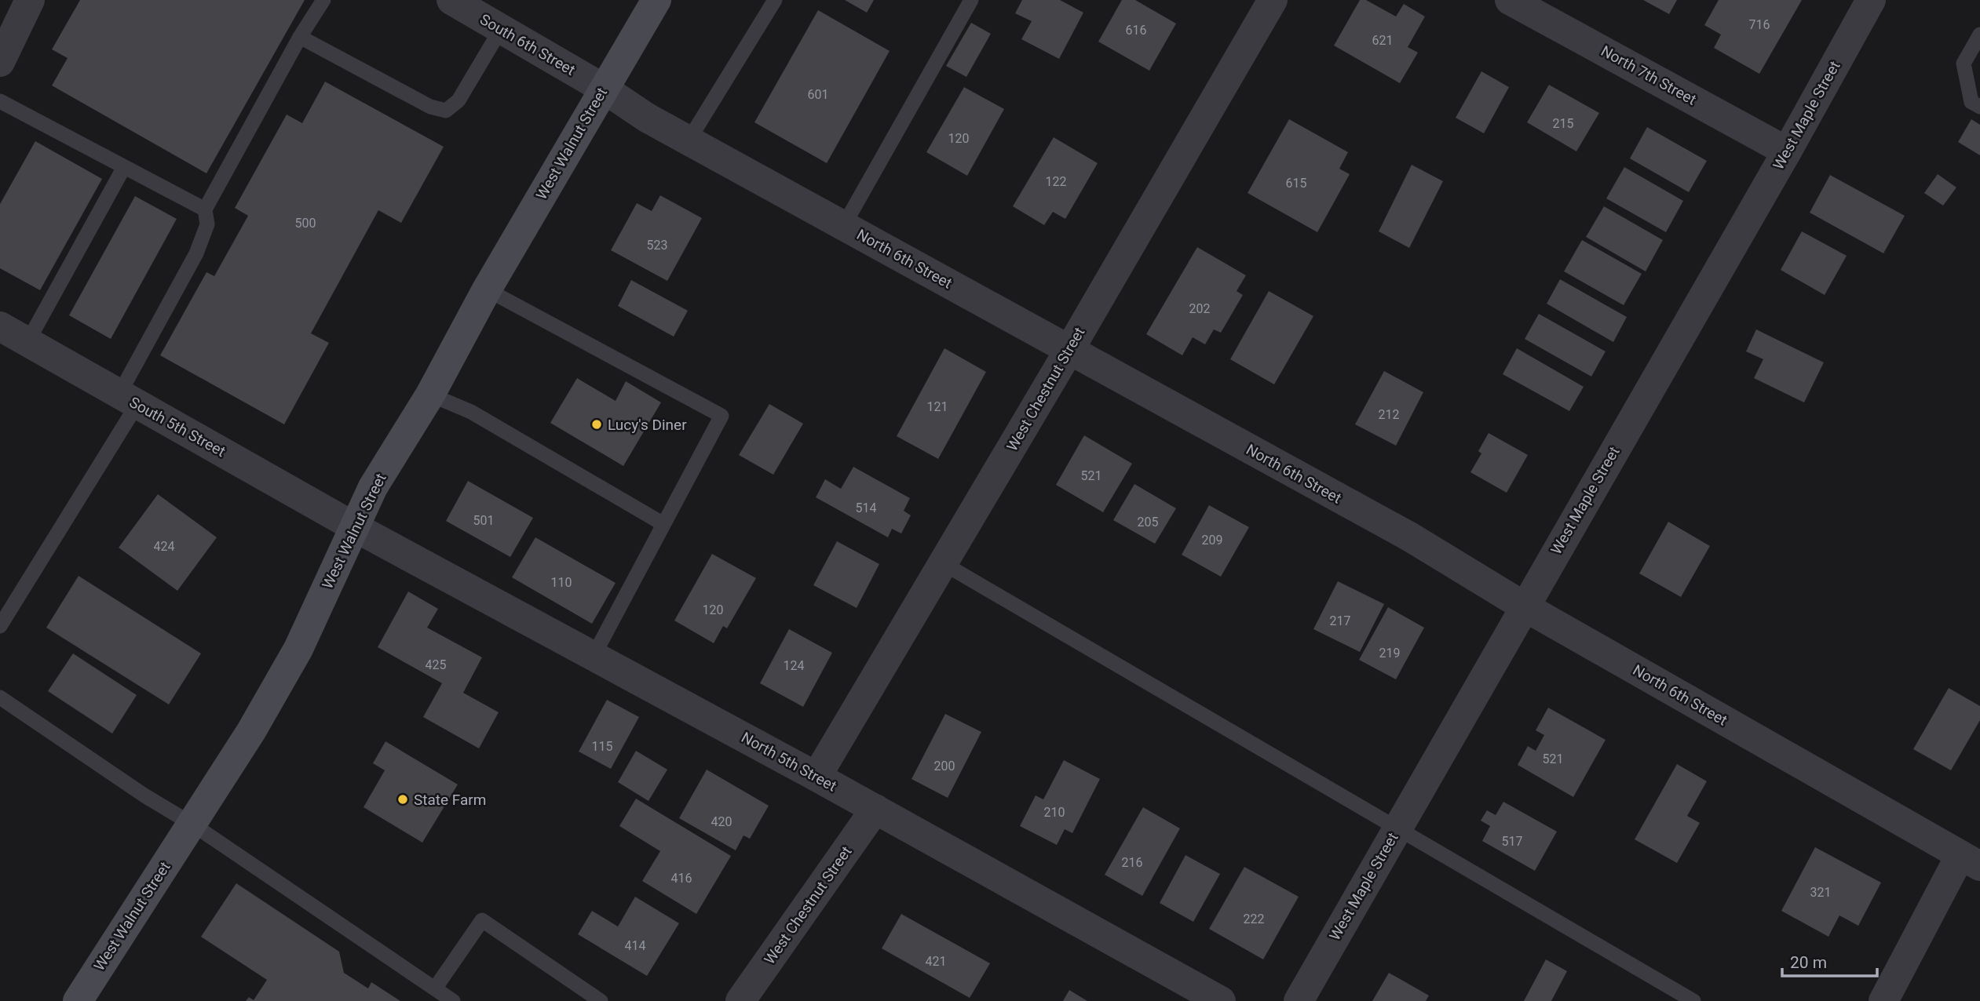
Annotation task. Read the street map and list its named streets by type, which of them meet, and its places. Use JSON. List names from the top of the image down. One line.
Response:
{"streets":{"main road":["West Walnut Street"],"street":["South 6th Street","North 7th Street","West Maple Street","North 6th Street","West Chestnut Street","South 5th Street","North 5th Street"]},"crossings":[["South 6th Street","West Walnut Street"],["South 6th Street","North 6th Street"],["North 7th Street","West Maple Street"],["West Maple Street","North 6th Street"],["West Walnut Street","North 6th Street"],["West Walnut Street","South 5th Street"],["West Walnut Street","North 5th Street"],["North 6th Street","West Chestnut Street"],["West Chestnut Street","North 5th Street"],["South 5th Street","North 5th Street"]],"places":["Lucy's Diner","State Farm"],"house_numbers":["716","616","621","601","215","120","122","615","500","523","202","121","212","521","514","501","205","209","424","110","120","217","219","425","124","115","521","200","210","420","517","216","416","321","222","414","421"],"scale_bar":"20 m"}
